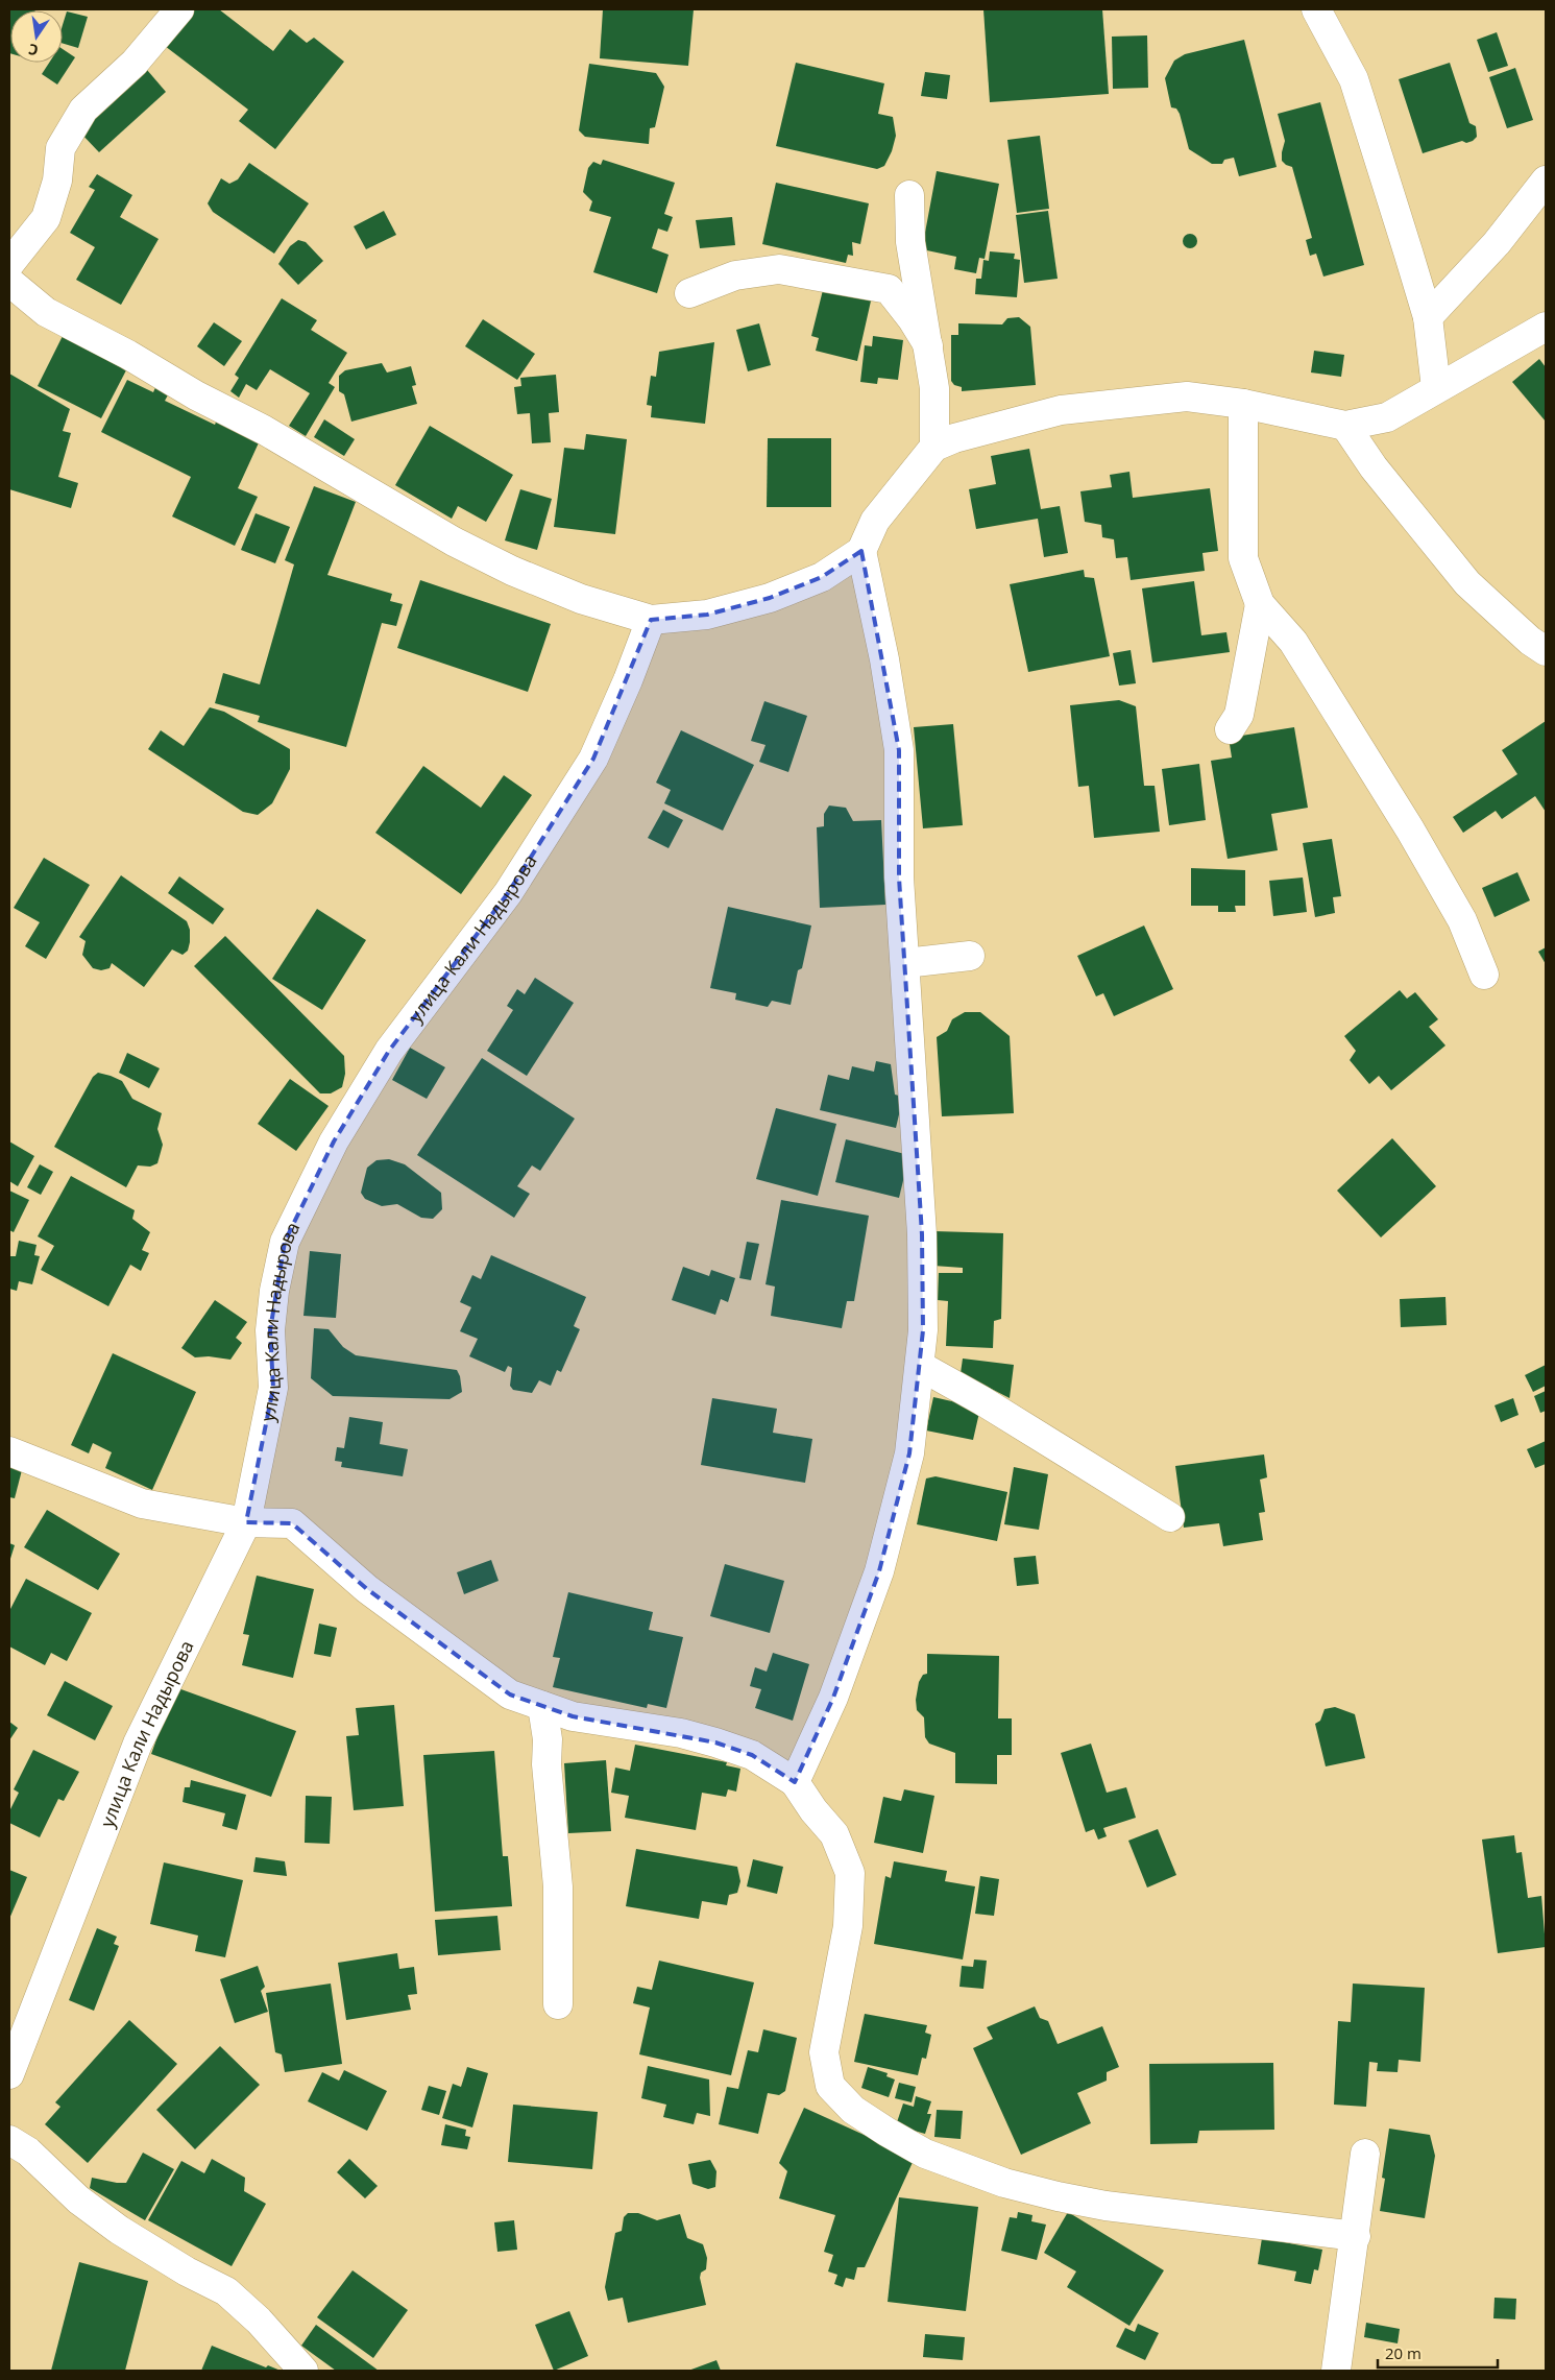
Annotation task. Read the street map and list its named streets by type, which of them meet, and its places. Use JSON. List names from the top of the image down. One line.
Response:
{"streets":{"street":["улица Кали Надырова"]},"scale_bar":"20 m","north":"bottom"}
